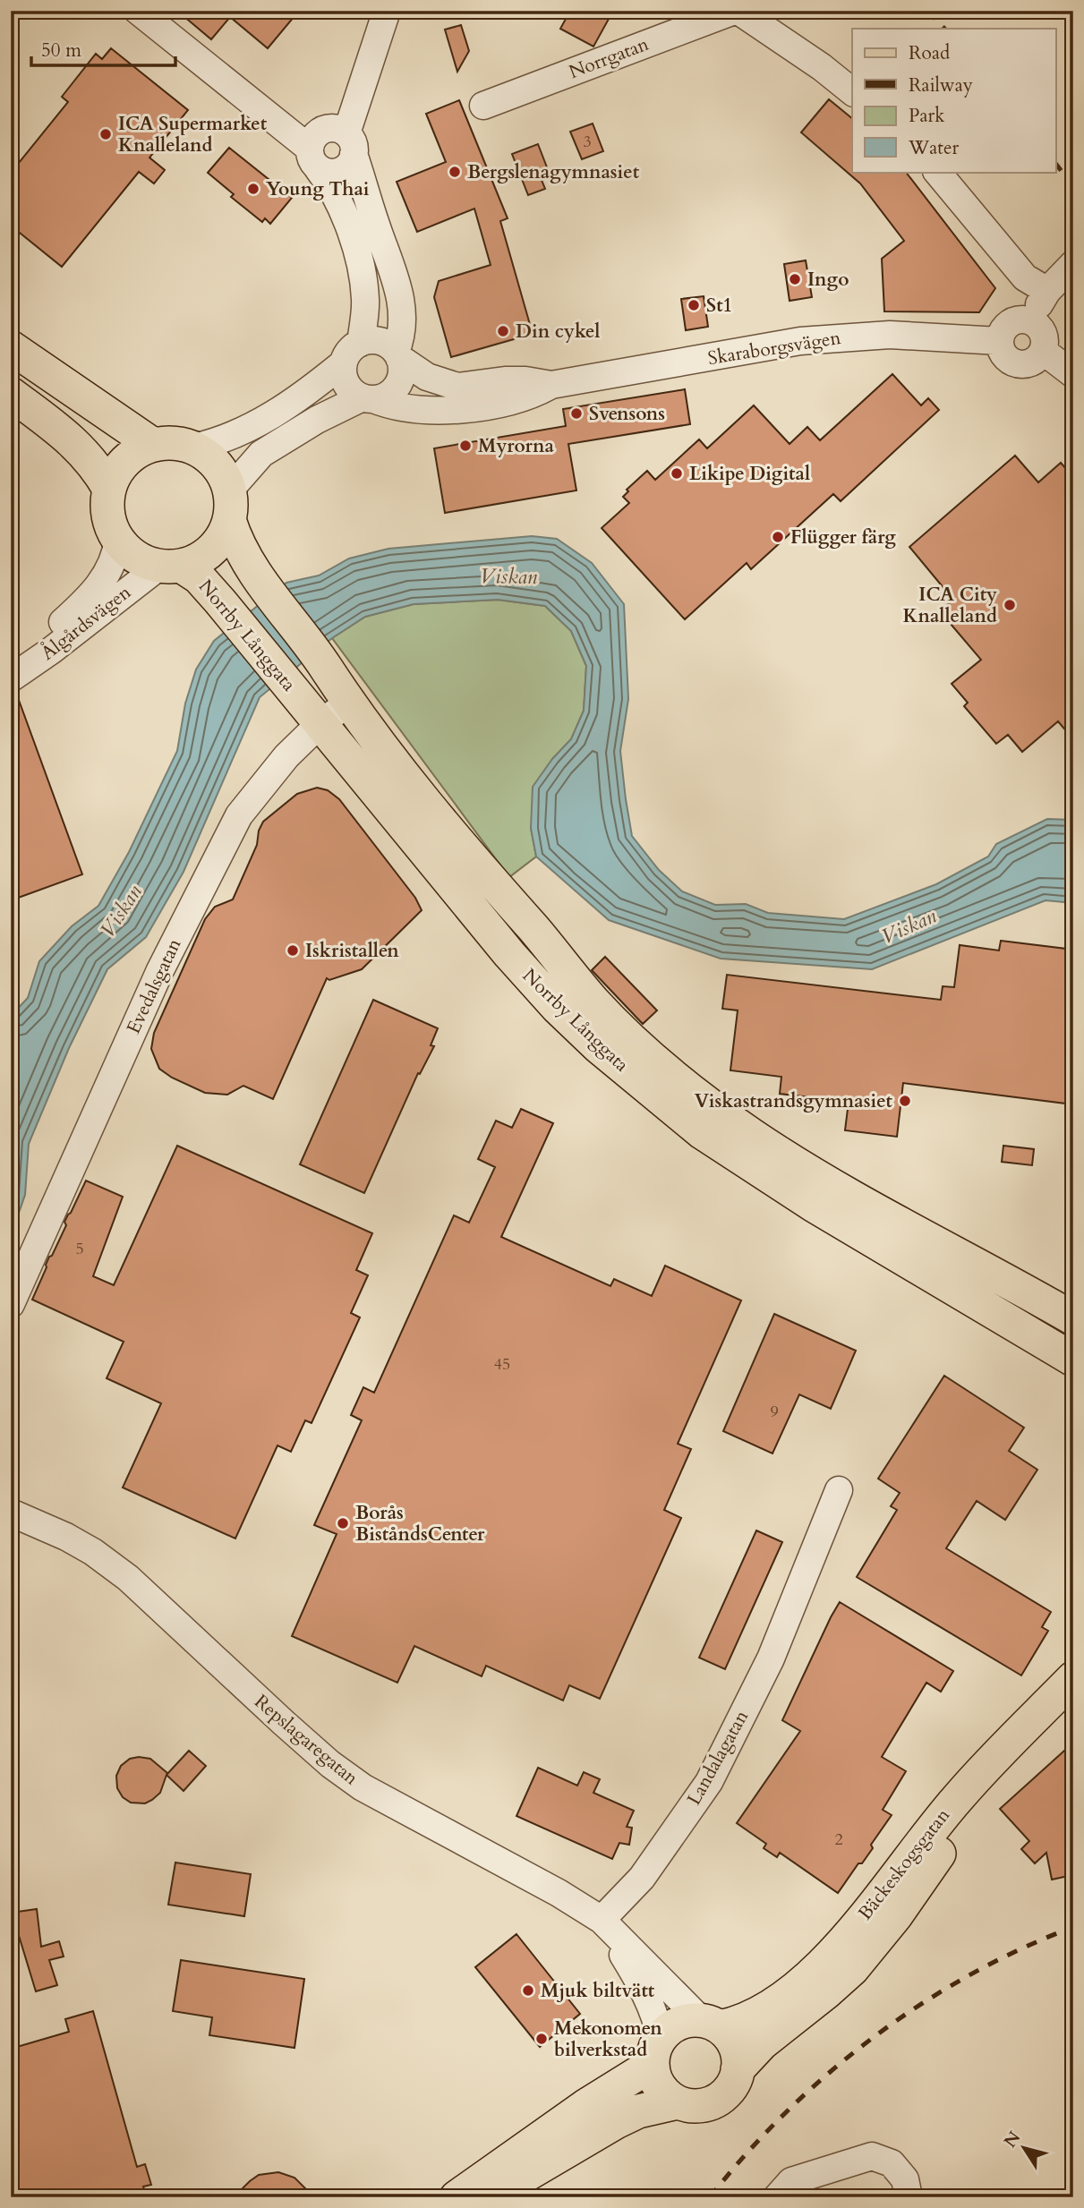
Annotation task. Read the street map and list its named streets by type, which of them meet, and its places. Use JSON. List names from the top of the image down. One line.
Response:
{"streets":{"main road":["Norrby Långgata","Bäckeskogsgatan"],"street":["Norrgatan","Skaraborgsvägen","Ålgårdsvägen","Evedalsgatan","Repslagaregatan","Landalagatan"]},"crossings":[["Ålgårdsvägen","Norrby Långgata"],["Norrby Långgata","Evedalsgatan"],["Repslagaregatan","Landalagatan"],["Repslagaregatan","Bäckeskogsgatan"]],"water":["Viskan"],"places":["ICA Supermarket Knalleland","Bergslenagymnasiet","Young Thai","Ingo","St1","Din cykel","Svensons","Myrorna","Likipe Digital","Flügger färg","ICA City Knalleland","Iskristallen","Viskastrandsgymnasiet","Borås BiståndsCenter","Mjuk biltvätt","Mekonomen bilverkstad"],"house_numbers":["3","5","45","9","2"],"legend":["Road","Railway","Park","Water"],"scale_bar":"50 m","north":"top left"}
